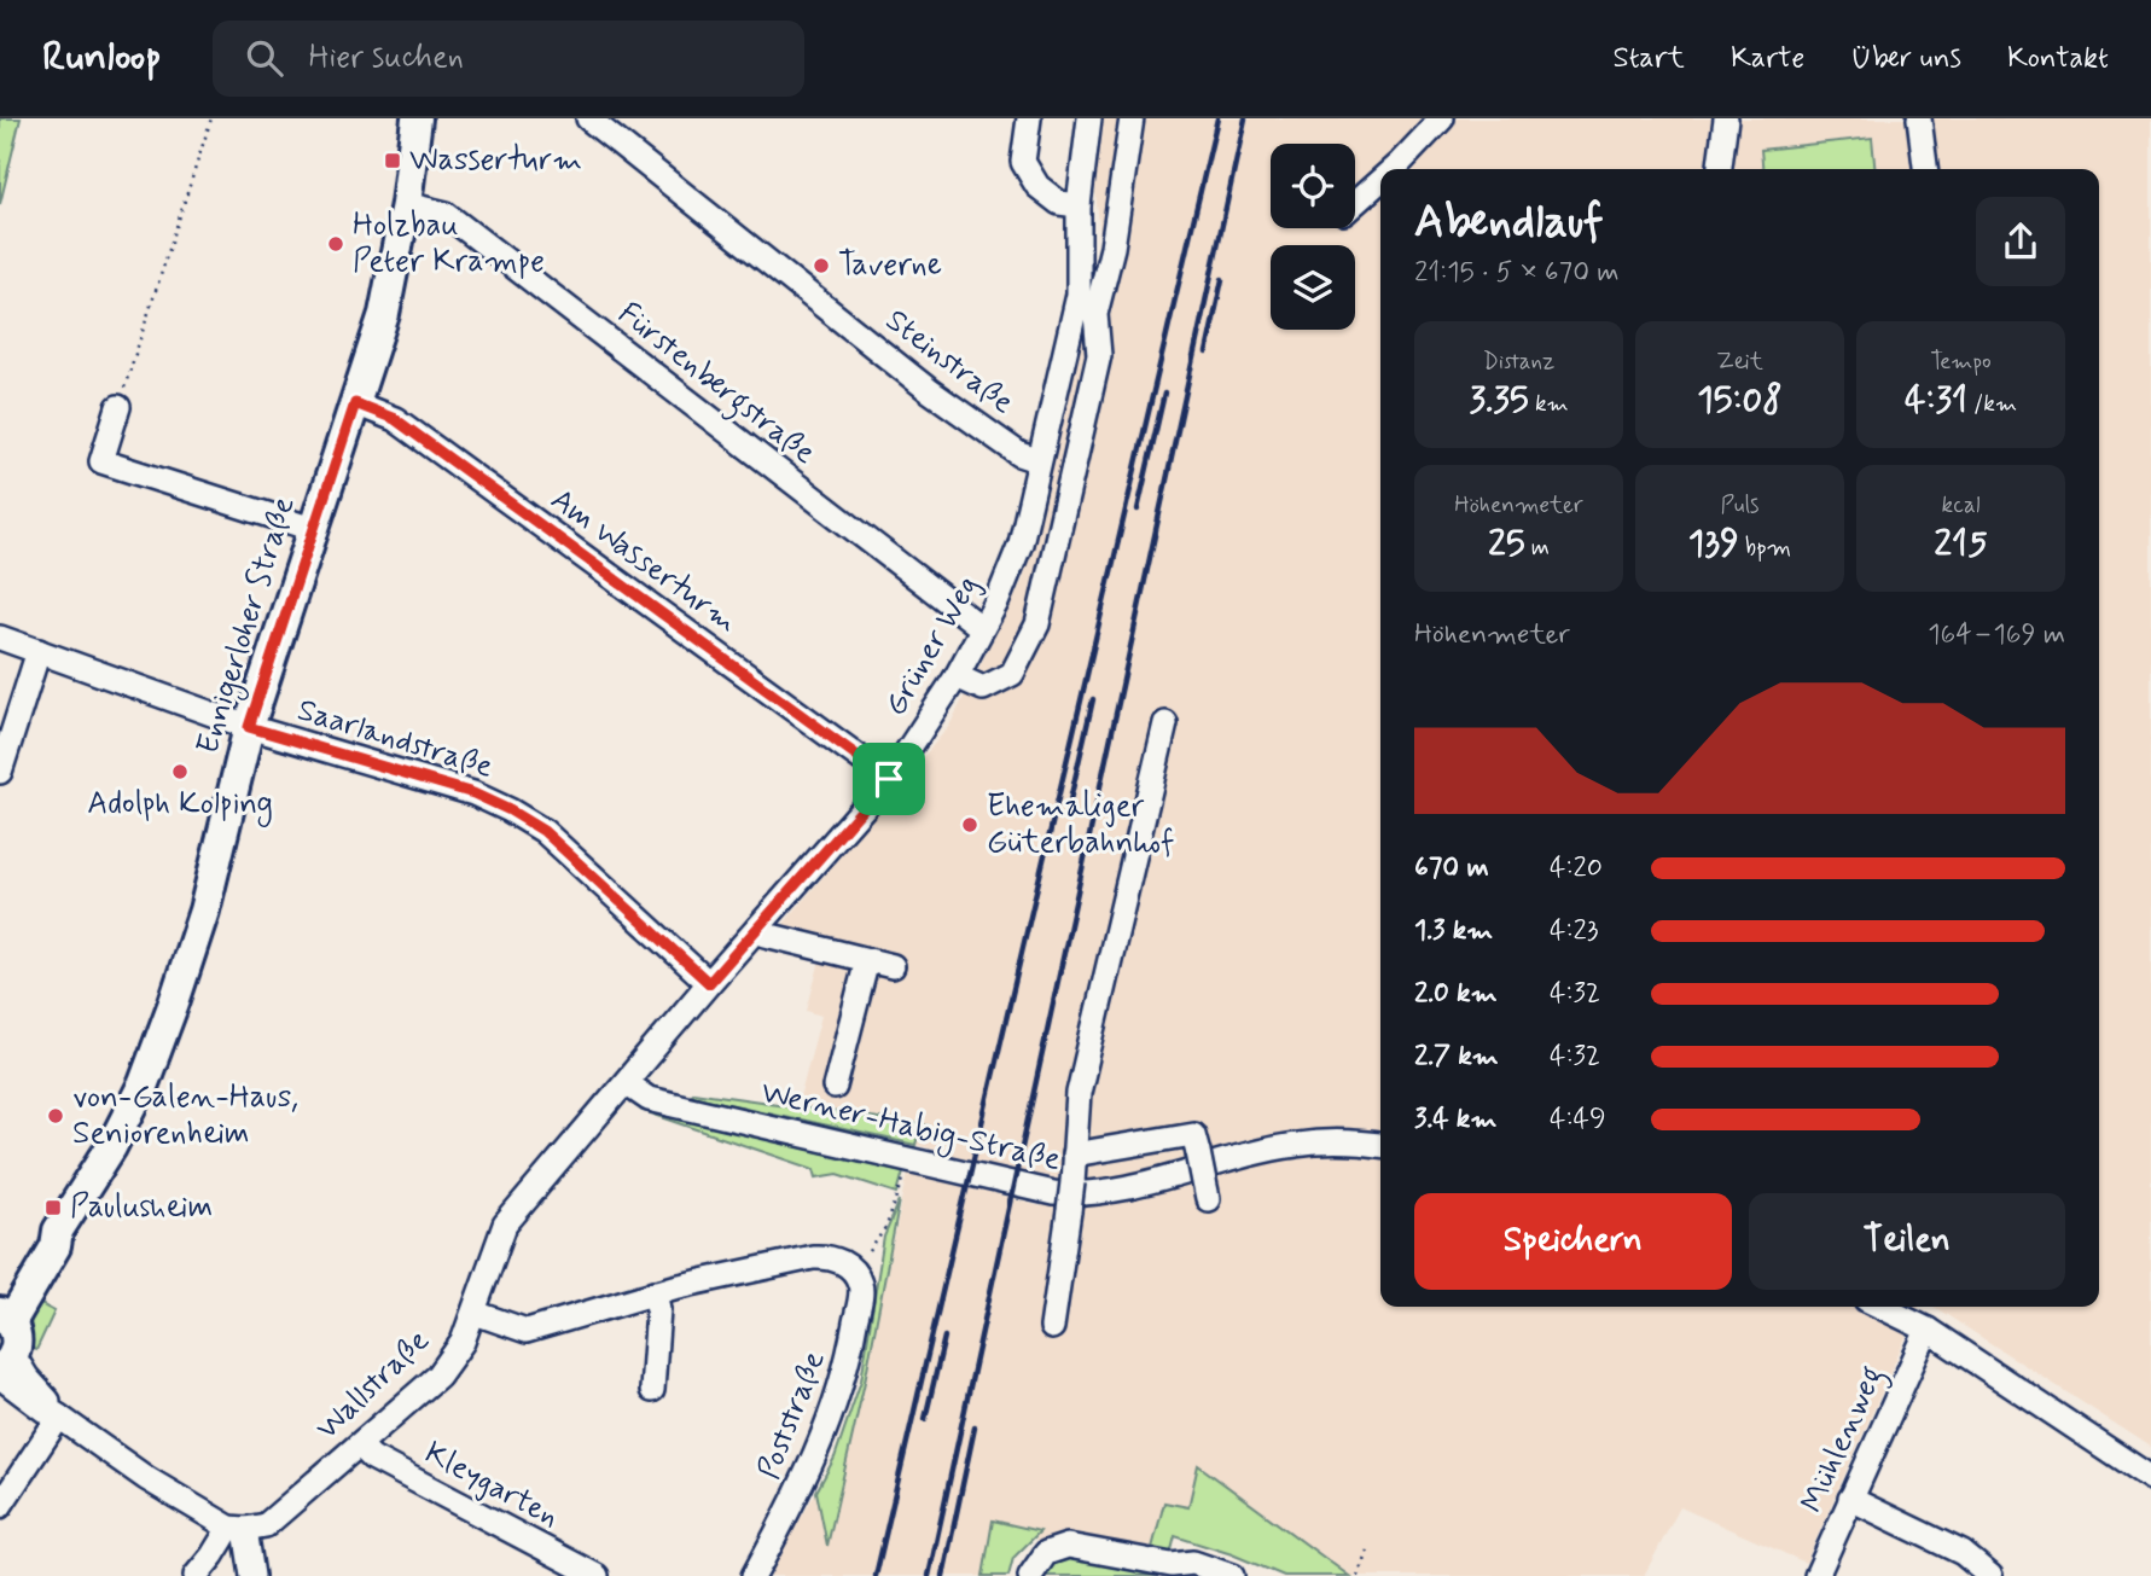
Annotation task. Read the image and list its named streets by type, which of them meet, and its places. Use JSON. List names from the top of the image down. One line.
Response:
{"streets":{"main road":["Ennigerloher Straße"],"street":["Steinstraße","Fürstenbergstraße","Am Wasserturm","Grüner Weg","Saarlandstraße","Werner-Habig-Straße","Wallstraße","Poststraße","Mühlenweg","Kleygarten"]},"crossings":[["Steinstraße","Grüner Weg"],["Fürstenbergstraße","Ennigerloher Straße"],["Fürstenbergstraße","Grüner Weg"],["Am Wasserturm","Ennigerloher Straße"],["Am Wasserturm","Grüner Weg"],["Ennigerloher Straße","Saarlandstraße"],["Grüner Weg","Saarlandstraße"],["Grüner Weg","Werner-Habig-Straße"],["Grüner Weg","Wallstraße"],["Wallstraße","Kleygarten"]],"places":{"transit":["Wasserturm","Paulusheim"],"other":["Holzbau Peter Krampe","Taverne","Adolph Kolping","Ehemaliger Güterbahnhof","von-Galen-Haus, Seniorenheim"]},"page":{"header":"Runloop","search":"Hier suchen","nav":["Start","Karte","Über uns","Kontakt"],"heading":["Abendlauf","21:15 · 5 × 670 m"],"stats":[["Distanz","3.35 km"],["Zeit","15:08"],["Tempo","4:31 /km"],["Höhenmeter","25 m"],["Puls","139 bpm"],["kcal","215"]],"chart":["Höhenmeter","164–169 m"],"list":[{"name":"670 m","note":"4:20"},{"name":"1.3 km","note":"4:23"},{"name":"2.0 km","note":"4:32"},{"name":"2.7 km","note":"4:32"},{"name":"3.4 km","note":"4:49"}],"buttons":["Speichern","Teilen"]}}
